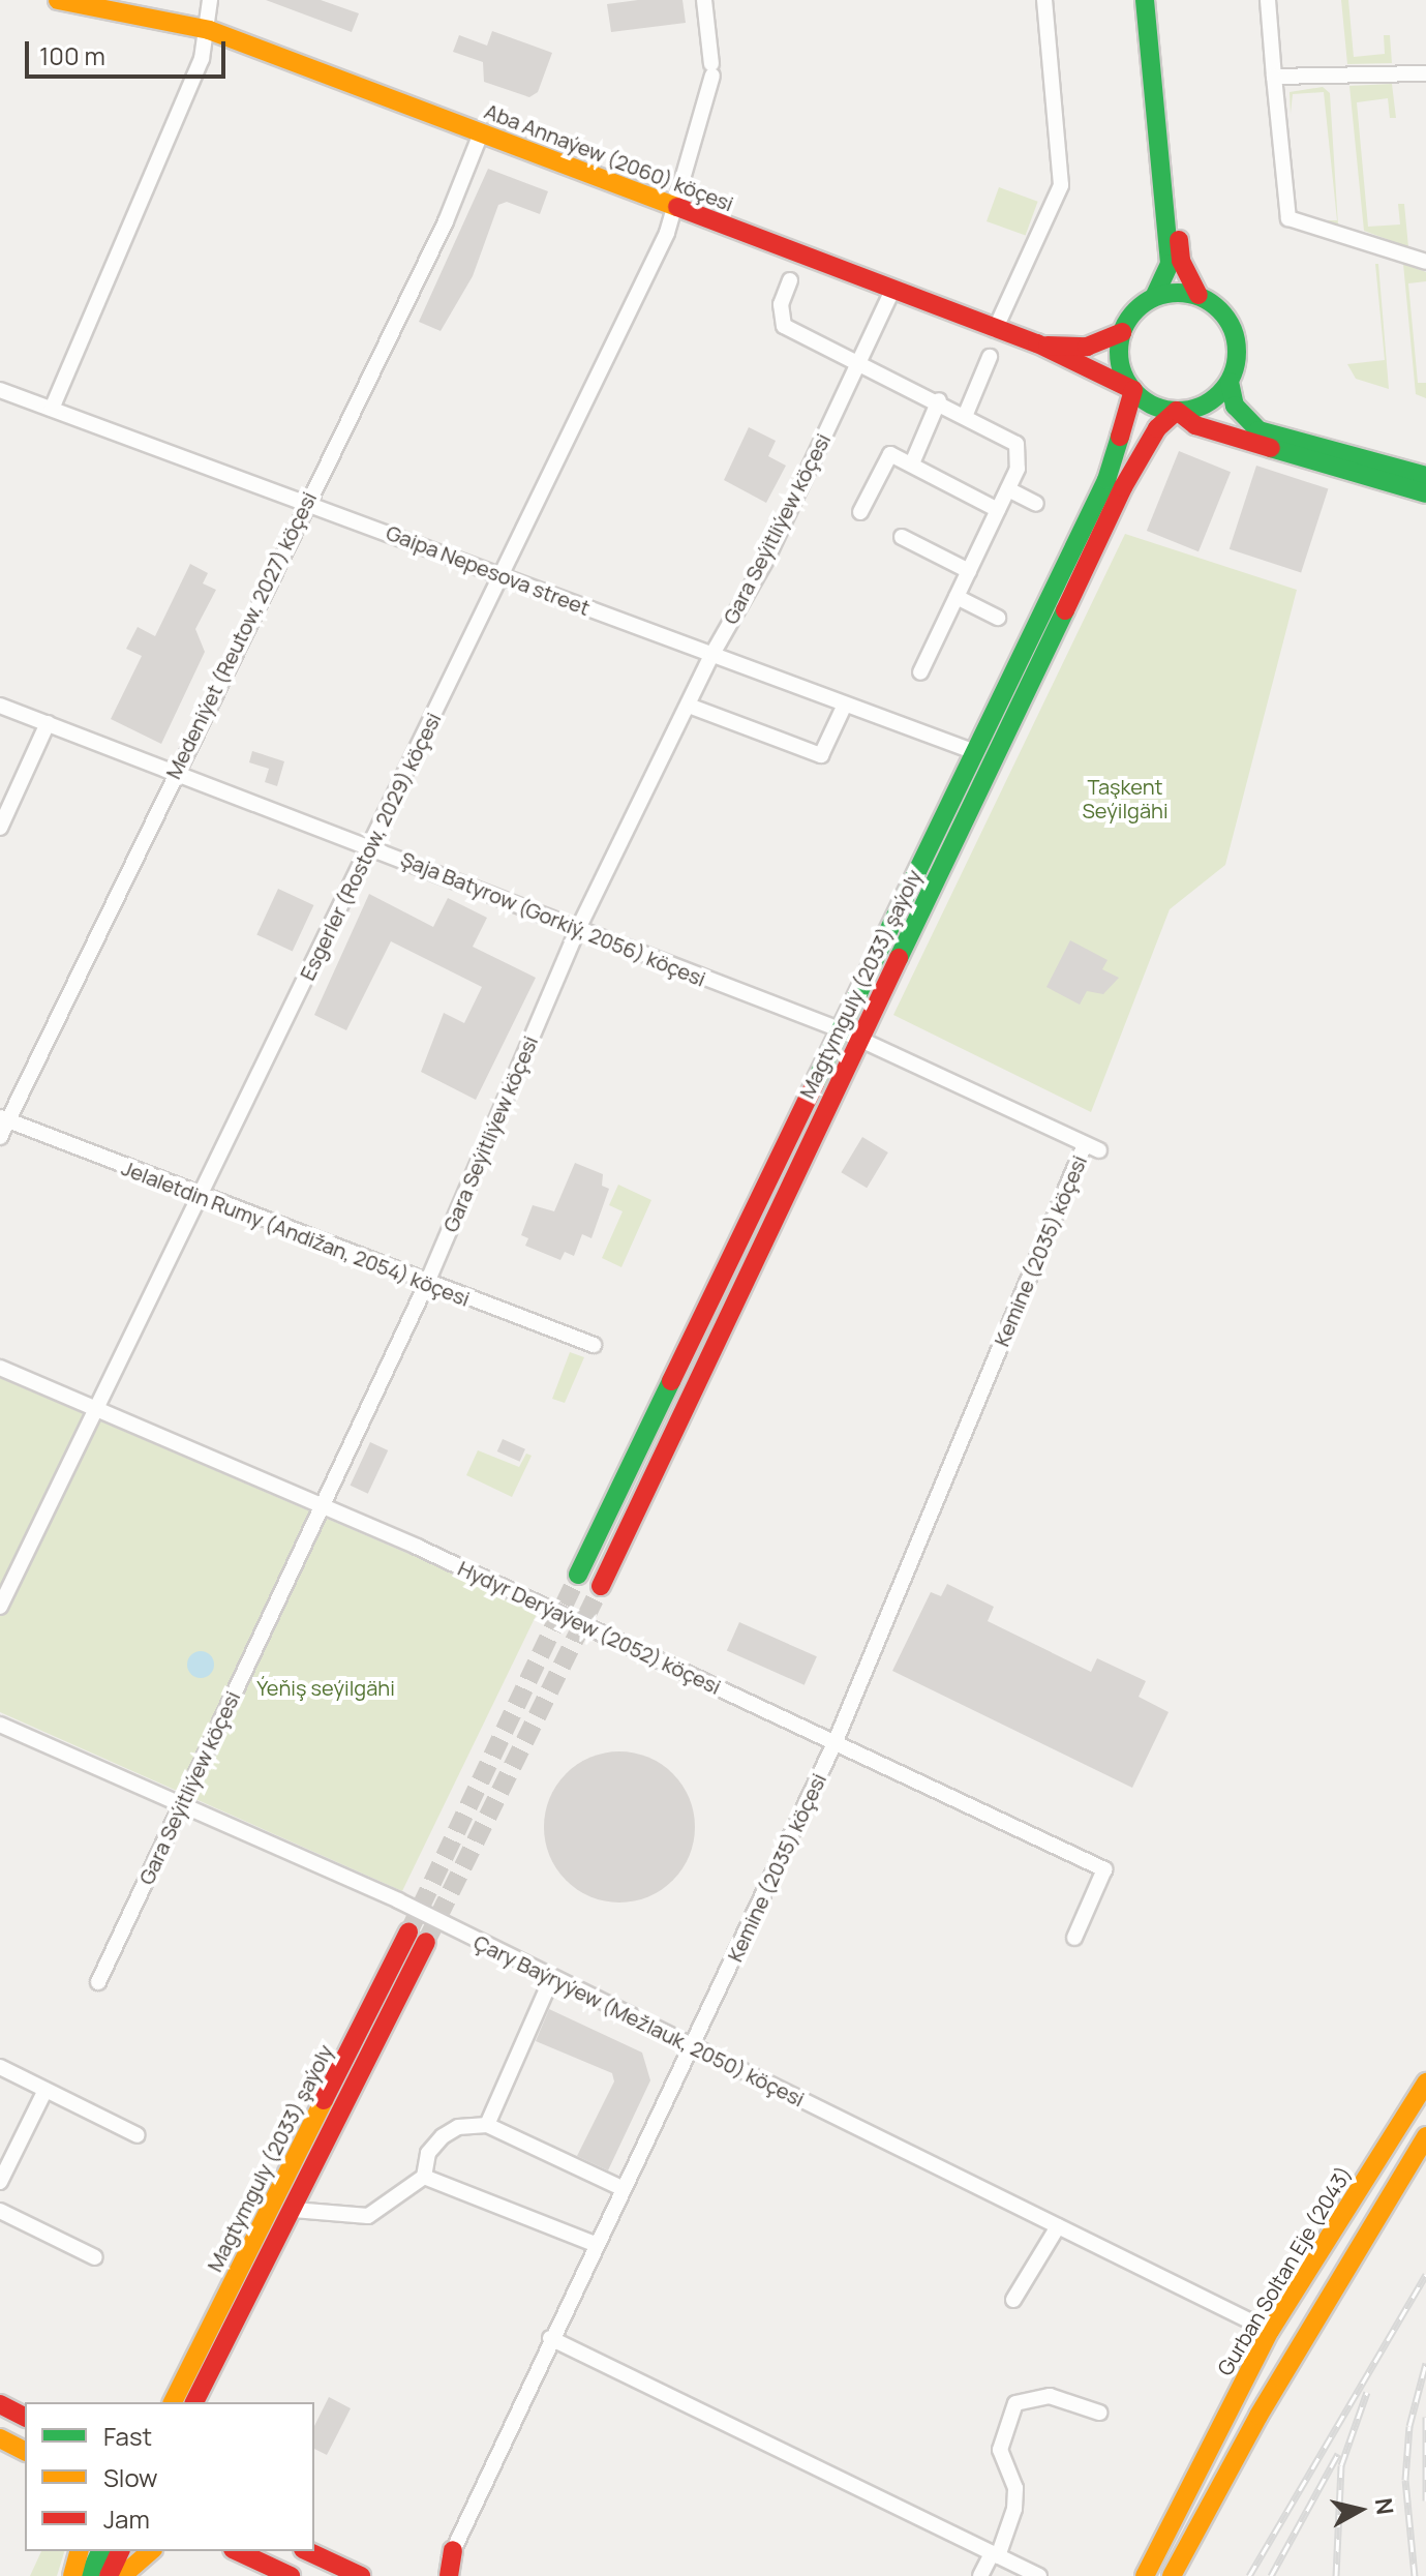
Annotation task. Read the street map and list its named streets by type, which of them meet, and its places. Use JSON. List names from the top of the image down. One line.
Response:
{"streets":{"main road":["Aba Annaýew (2060) köçesi","Magtymguly (2033) şaýoly","Gurban Soltan Eje (2043)"],"street":["Gara Seýitliýew köçesi","Gaipa Nepesova street","Medeniýet (Reutow, 2027) köçesi","Esgerler (Rostow, 2029) köçesi","Şaja Batyrow (Gorkiý, 2056) köçesi","Jelaletdin Rumy (Andižan, 2054) köçesi","Kemine (2035) köçesi","Hydyr Derýaýew (2052) köçesi","Çary Baýryýew (Mežlauk, 2050) köçesi"]},"crossings":[["Aba Annaýew (2060) köçesi","Gara Seýitliýew köçesi"],["Aba Annaýew (2060) köçesi","Medeniýet (Reutow, 2027) köçesi"],["Aba Annaýew (2060) köçesi","Esgerler (Rostow, 2029) köçesi"],["Aba Annaýew (2060) köçesi","Magtymguly (2033) şaýoly"],["Gara Seýitliýew köçesi","Gaipa Nepesova street"],["Gara Seýitliýew köçesi","Şaja Batyrow (Gorkiý, 2056) köçesi"],["Gara Seýitliýew köçesi","Jelaletdin Rumy (Andižan, 2054) köçesi"],["Gara Seýitliýew köçesi","Hydyr Derýaýew (2052) köçesi"],["Gara Seýitliýew köçesi","Çary Baýryýew (Mežlauk, 2050) köçesi"],["Gaipa Nepesova street","Medeniýet (Reutow, 2027) köçesi"],["Gaipa Nepesova street","Esgerler (Rostow, 2029) köçesi"],["Gaipa Nepesova street","Magtymguly (2033) şaýoly"],["Medeniýet (Reutow, 2027) köçesi","Şaja Batyrow (Gorkiý, 2056) köçesi"],["Medeniýet (Reutow, 2027) köçesi","Jelaletdin Rumy (Andižan, 2054) köçesi"],["Esgerler (Rostow, 2029) köçesi","Şaja Batyrow (Gorkiý, 2056) köçesi"],["Esgerler (Rostow, 2029) köçesi","Jelaletdin Rumy (Andižan, 2054) köçesi"],["Esgerler (Rostow, 2029) köçesi","Hydyr Derýaýew (2052) köçesi"],["Şaja Batyrow (Gorkiý, 2056) köçesi","Magtymguly (2033) şaýoly"],["Şaja Batyrow (Gorkiý, 2056) köçesi","Kemine (2035) köçesi"],["Kemine (2035) köçesi","Hydyr Derýaýew (2052) köçesi"],["Kemine (2035) köçesi","Çary Baýryýew (Mežlauk, 2050) köçesi"],["Çary Baýryýew (Mežlauk, 2050) köçesi","Gurban Soltan Eje (2043)"]],"parks":["Taşkent Seýilgähi","Ýeňiş seýilgähi"],"legend":["Fast","Slow","Jam"],"scale_bar":"100 m","north":"right"}
